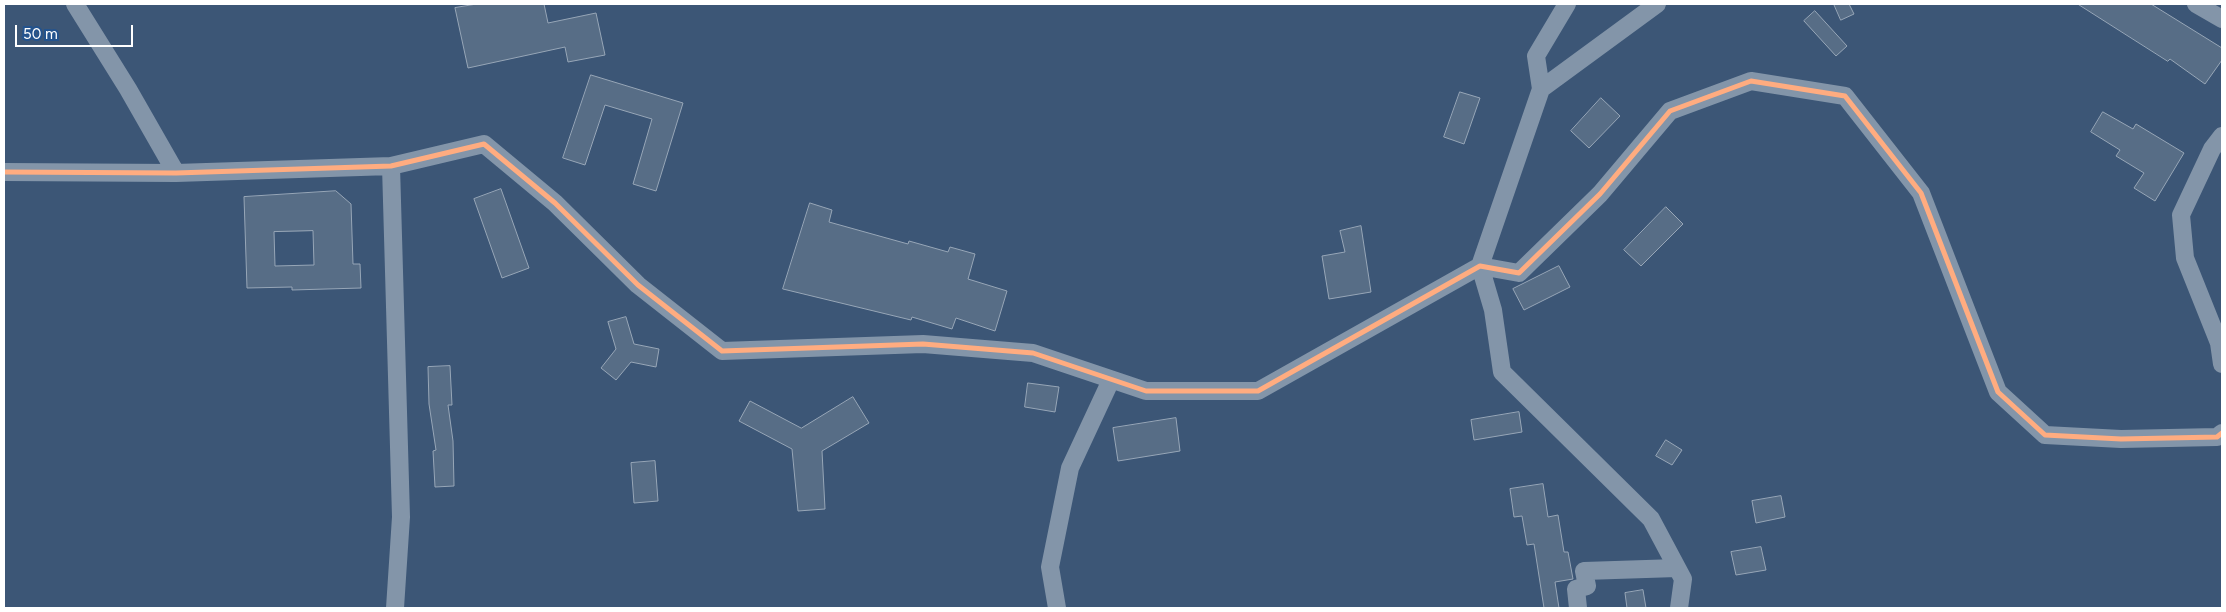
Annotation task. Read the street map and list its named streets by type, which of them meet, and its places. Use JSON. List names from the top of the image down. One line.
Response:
{"scale_bar":"50 m"}
